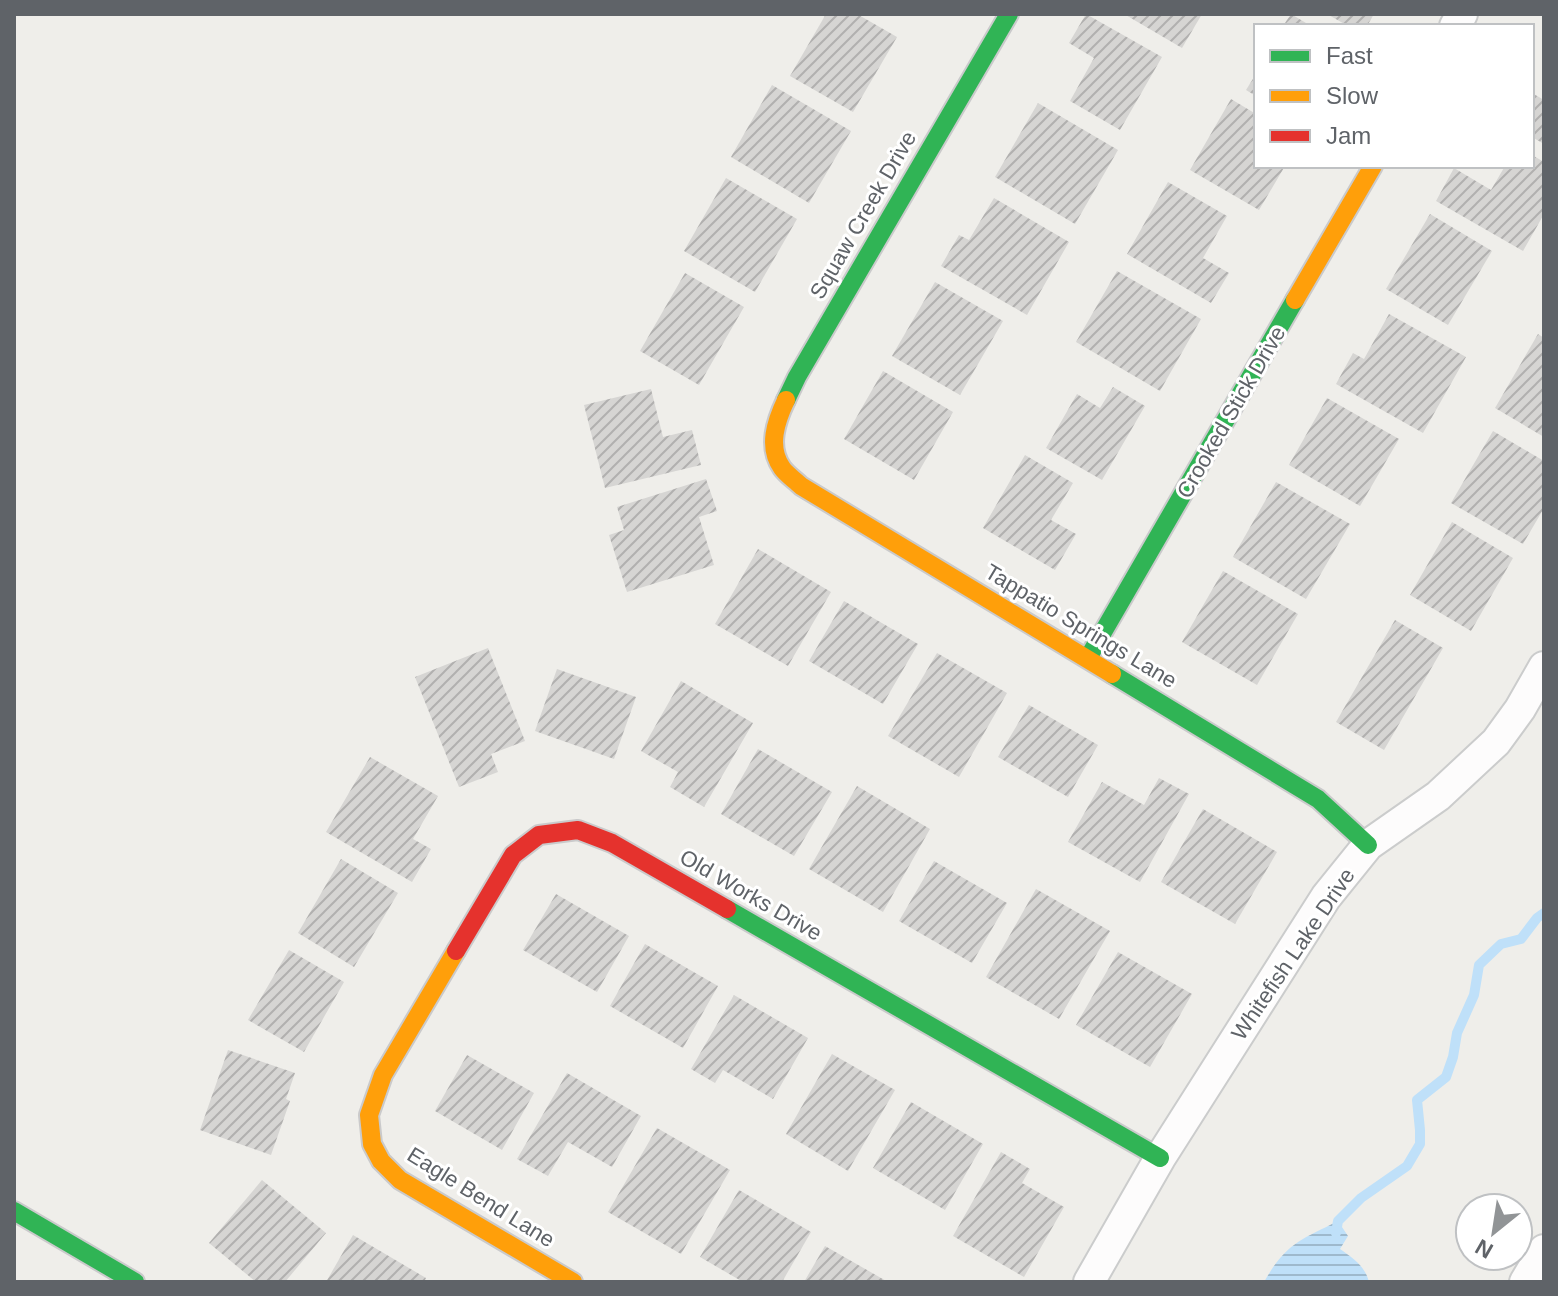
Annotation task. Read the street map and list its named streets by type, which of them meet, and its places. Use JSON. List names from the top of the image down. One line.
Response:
{"streets":{"street":["Squaw Creek Drive","Crooked Stick Drive","Tappatio Springs Lane","Old Works Drive","Whitefish Lake Drive","Eagle Bend Lane"]},"crossings":[["Squaw Creek Drive","Tappatio Springs Lane"],["Crooked Stick Drive","Tappatio Springs Lane"],["Tappatio Springs Lane","Whitefish Lake Drive"],["Old Works Drive","Whitefish Lake Drive"],["Old Works Drive","Eagle Bend Lane"]],"legend":["Fast","Slow","Jam"],"north":"bottom left"}
